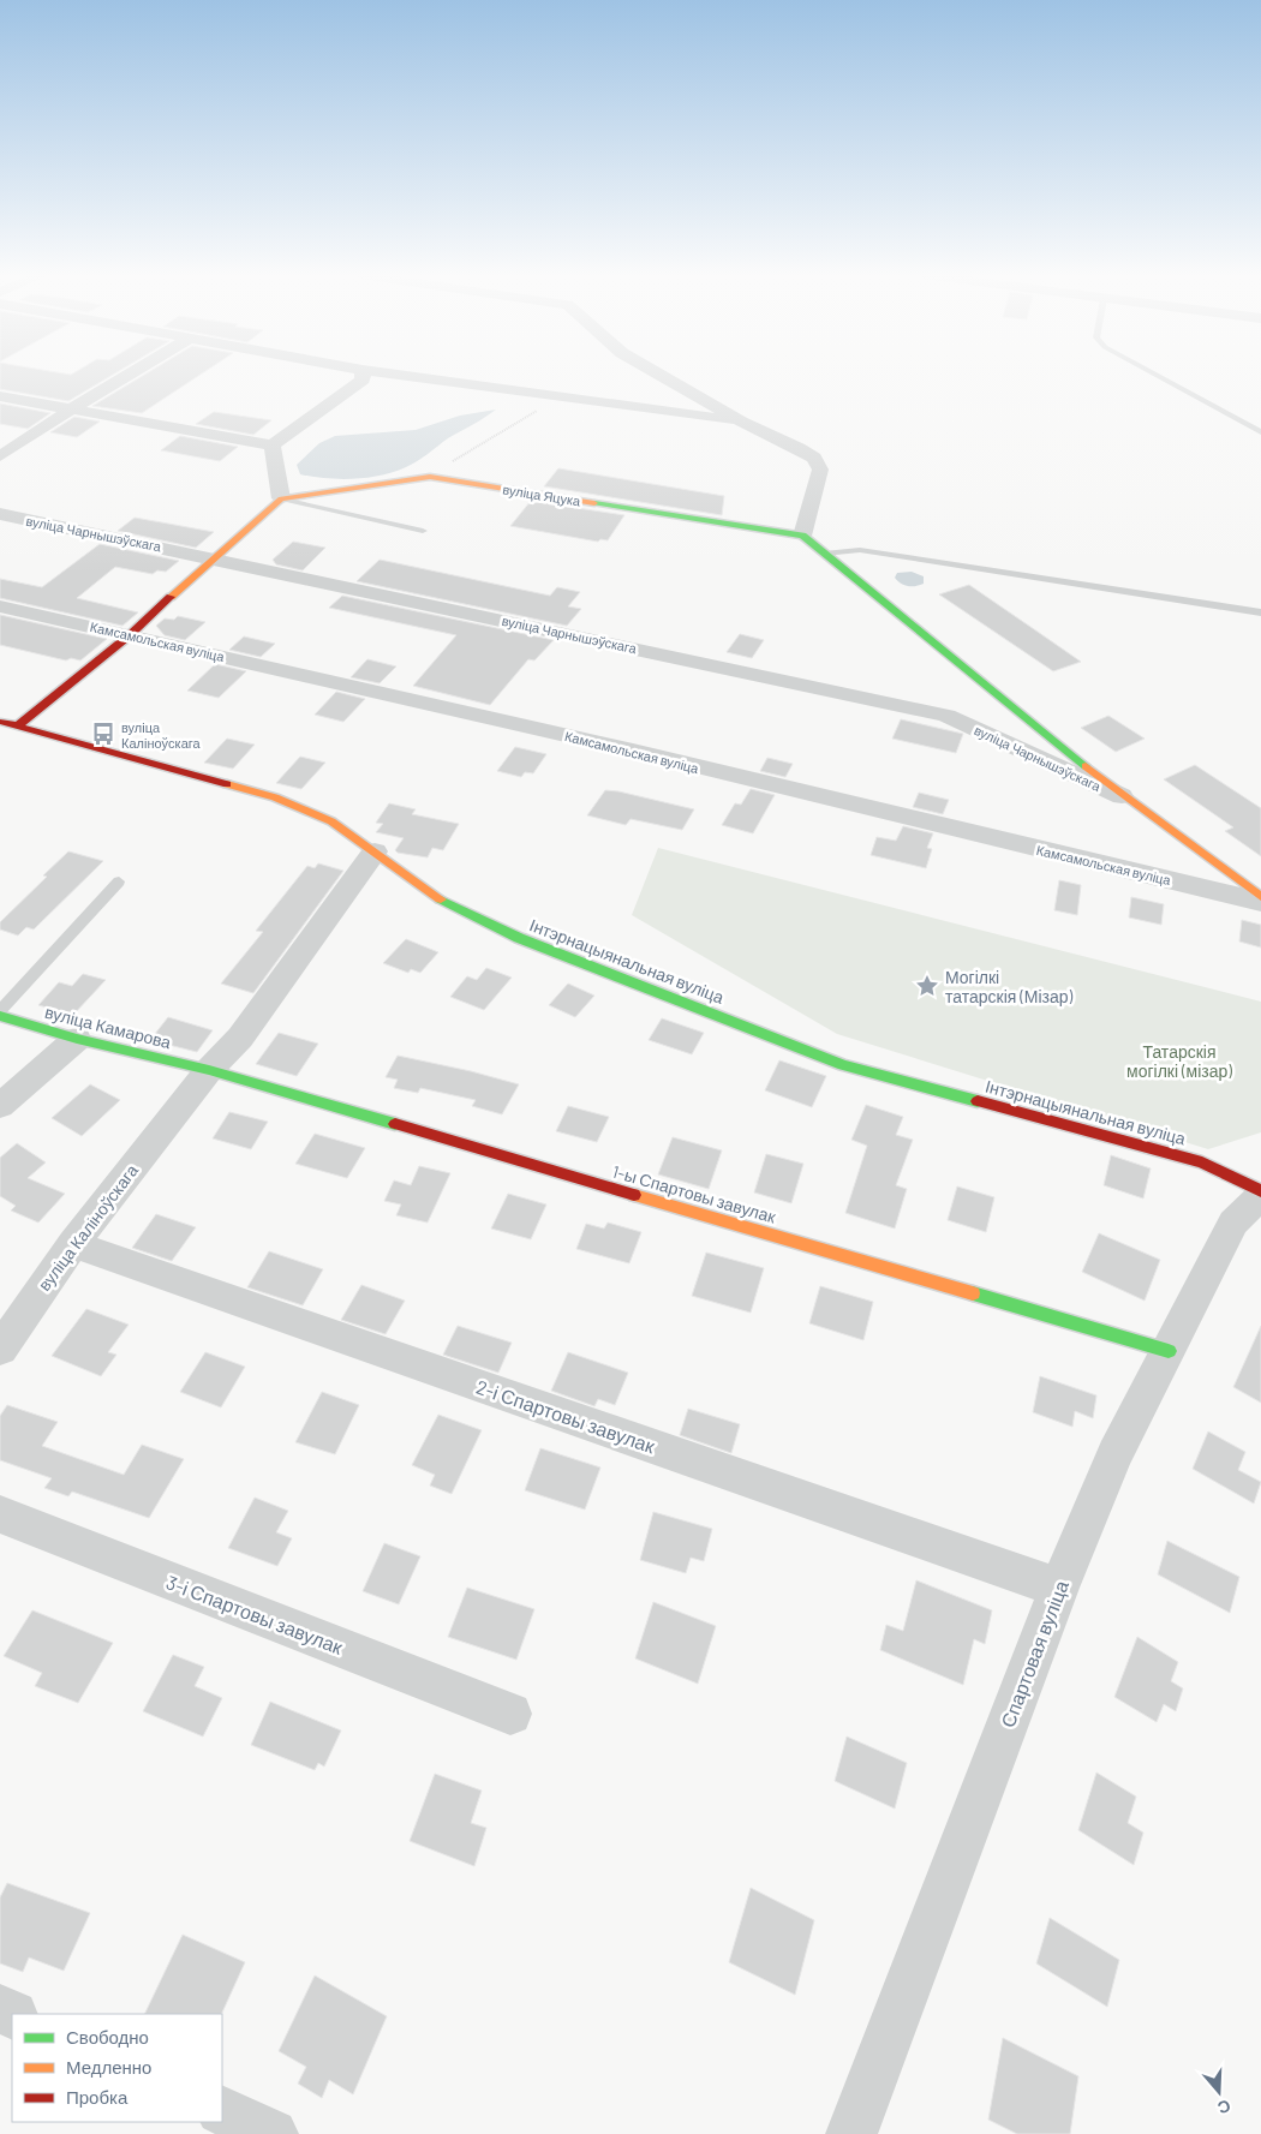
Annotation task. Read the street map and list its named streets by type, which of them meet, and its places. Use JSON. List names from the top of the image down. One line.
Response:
{"streets":{"street":["вуліца Яцука","вуліца Чарнышэўскага","Камсамольская вуліца","Інтэрнацыянальная вуліца","вуліца Камарова","1-ы Спартовы завулак","вуліца Каліноўскага","2-і Спартовы завулак","3-і Спартовы завулак","Спартовая вуліца"]},"crossings":[["вуліца Яцука","вуліца Чарнышэўскага"],["Інтэрнацыянальная вуліца","вуліца Каліноўскага"],["Інтэрнацыянальная вуліца","Спартовая вуліца"],["вуліца Камарова","1-ы Спартовы завулак"],["вуліца Камарова","вуліца Каліноўскага"],["1-ы Спартовы завулак","вуліца Каліноўскага"],["1-ы Спартовы завулак","Спартовая вуліца"],["вуліца Каліноўскага","2-і Спартовы завулак"],["2-і Спартовы завулак","Спартовая вуліца"]],"parks":["Татарскія могілкі (мізар)"],"places":{"bus stop":["вуліца Каліноўскага"],"place":["Могілкі татарскія (Мізар)"]},"legend":["Свободно","Медленно","Пробка"],"north":"bottom"}
